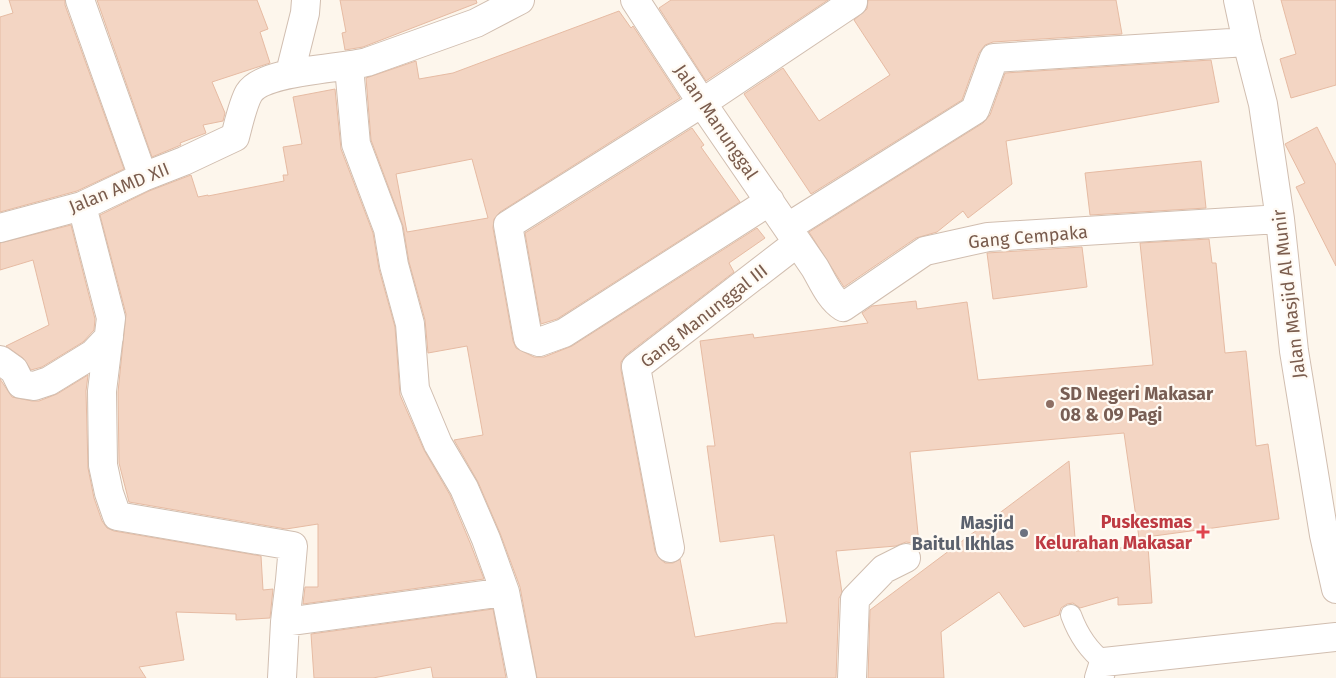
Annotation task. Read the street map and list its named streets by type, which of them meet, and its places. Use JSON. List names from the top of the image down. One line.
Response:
{"streets":{"street":["Jalan Manunggal","Jalan AMD XII","Gang Cempaka","Jalan Masjid Al Munir","Gang Manunggal III"]},"crossings":[["Jalan Manunggal","Gang Cempaka"],["Jalan Manunggal","Gang Manunggal III"],["Gang Cempaka","Jalan Masjid Al Munir"],["Gang Cempaka","Gang Manunggal III"]],"places":{"other":["SD Negeri Makasar 08 & 09 Pagi","Masjid Baitul Ikhlas"],"health":["Puskesmas Kelurahan Makasar"]}}
